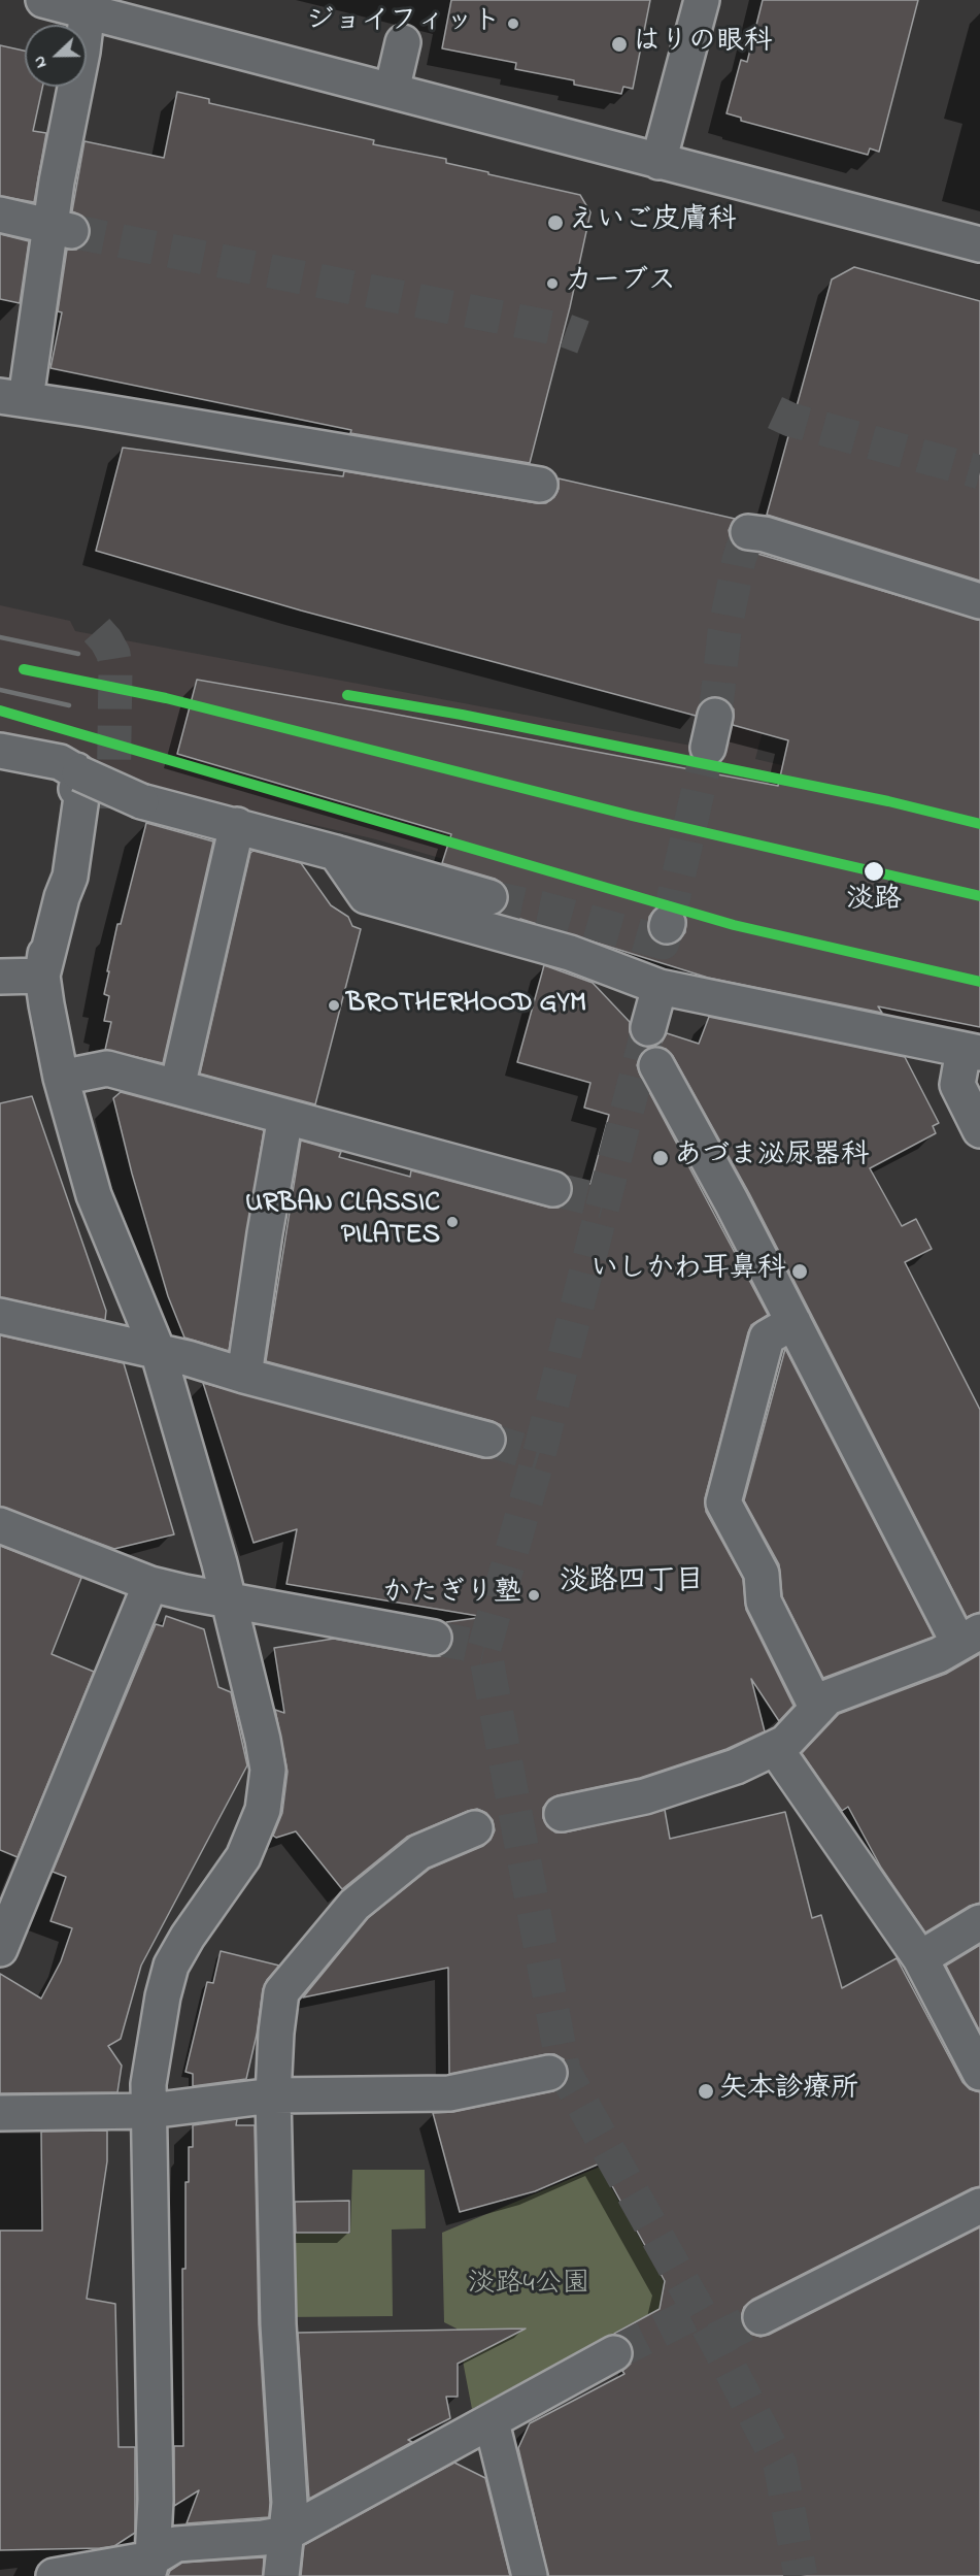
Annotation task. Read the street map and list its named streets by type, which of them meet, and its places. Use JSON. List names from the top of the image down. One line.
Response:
{"districts":["淡路四丁目"],"parks":["淡路4公園"],"places":["ジョイフィット","はりの眼科","えいご皮膚科","カーブス","淡路","BROTHERHOOD GYM","あづま泌尿器科","URBAN CLASSIC PILATES","いしかわ耳鼻科","かたぎり塾","矢本診療所"],"north":"left"}
